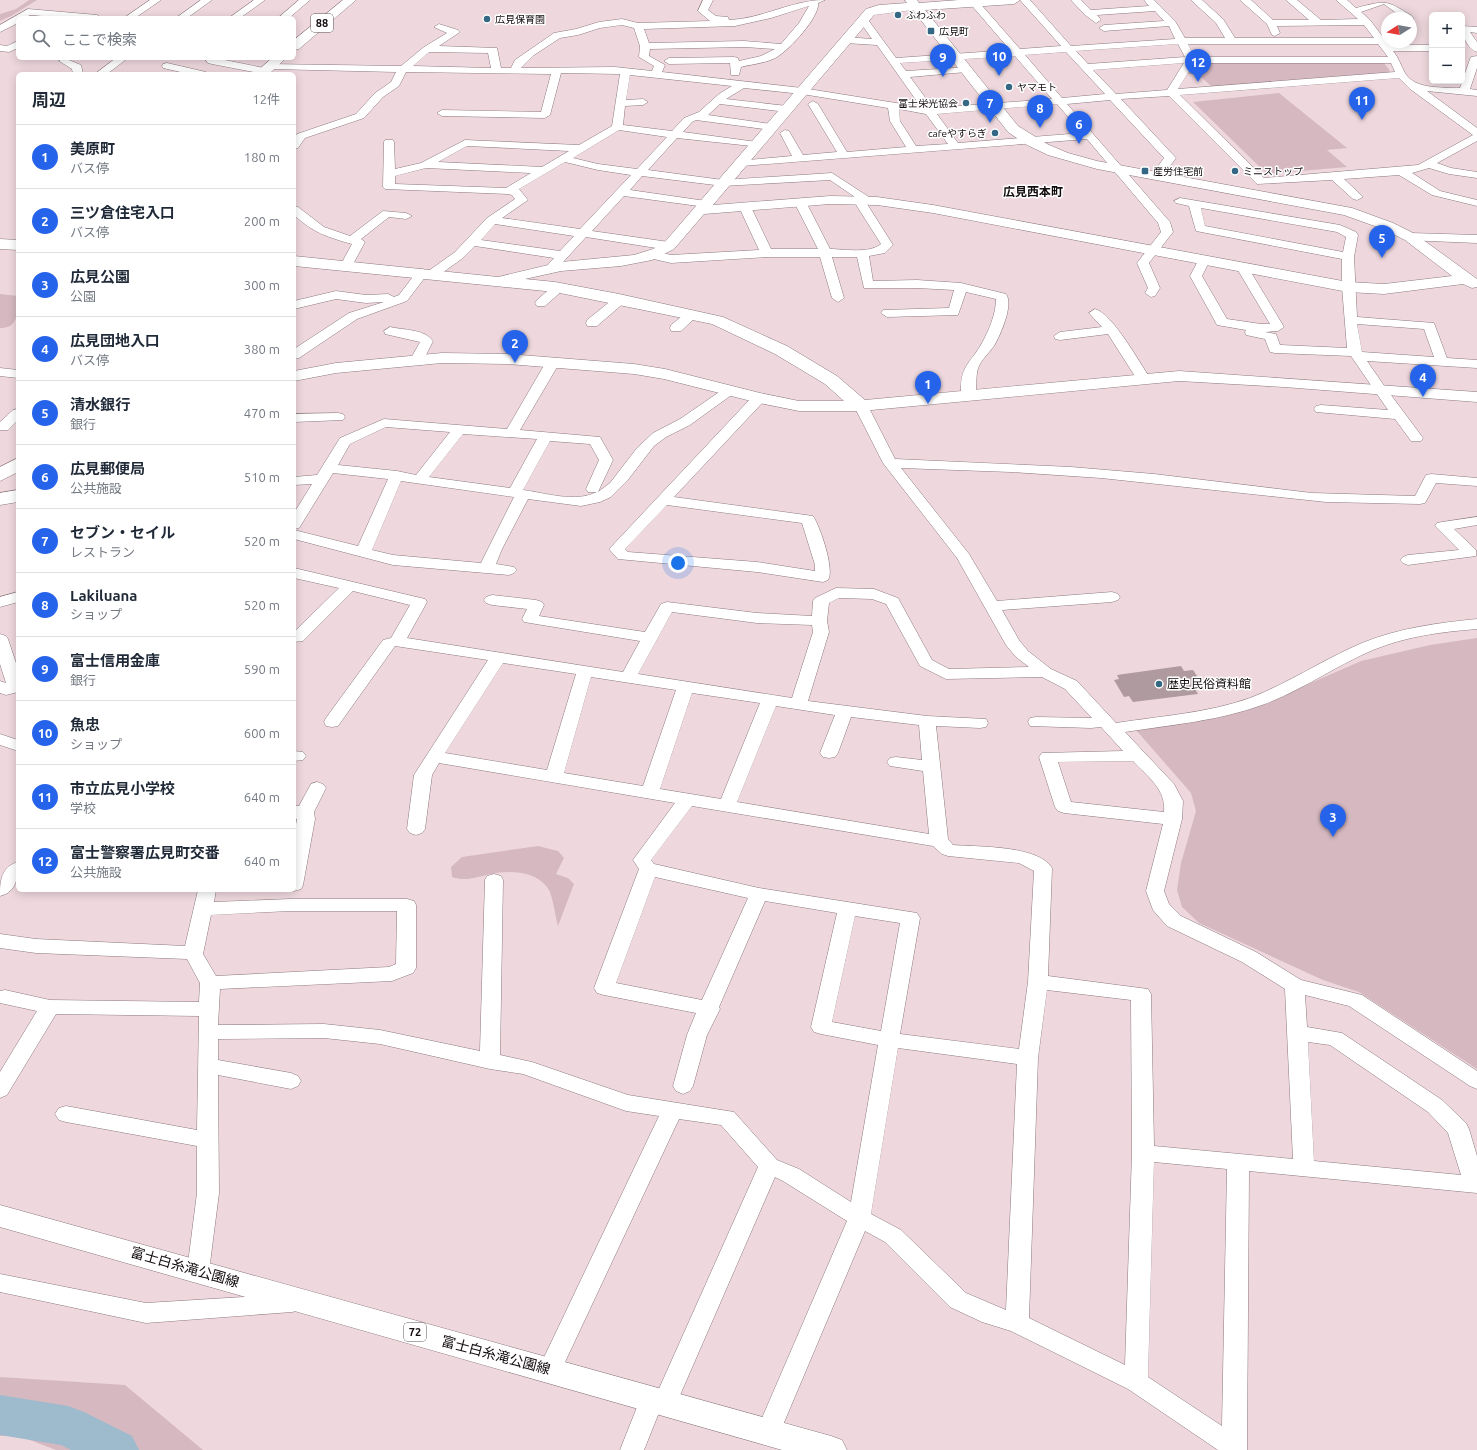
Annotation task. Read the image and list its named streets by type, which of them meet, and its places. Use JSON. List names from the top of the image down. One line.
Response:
{"streets":{"street":["88","富士白糸滝公園線","72"]},"districts":["広見西本町"],"places":{"other":["ふわふわ","広見保育園","ヤマモト","富士栄光協会","cafeやすらぎ","ミニストップ","歴史民俗資料館"],"transit":["広見町","産労住宅前"]},"north":"left","page":{"map_buttons":["+","−"],"search":"ここで検索","pins":["10","9","12","11","7","8","6","5","2","4","1","3"],"heading":["周辺","12件"],"list":[{"mark":"1","name":"美原町","note":"バス停","value":"180 m"},{"mark":"2","name":"三ツ倉住宅入口","note":"バス停","value":"200 m"},{"mark":"3","name":"広見公園","note":"公園","value":"300 m"},{"mark":"4","name":"広見団地入口","note":"バス停","value":"380 m"},{"mark":"5","name":"清水銀行","note":"銀行","value":"470 m"},{"mark":"6","name":"広見郵便局","note":"公共施設","value":"510 m"},{"mark":"7","name":"セブン・セイル","note":"レストラン","value":"520 m"},{"mark":"8","name":"Lakiluana","note":"ショップ","value":"520 m"},{"mark":"9","name":"富士信用金庫","note":"銀行","value":"590 m"},{"mark":"10","name":"魚忠","note":"ショップ","value":"600 m"},{"mark":"11","name":"市立広見小学校","note":"学校","value":"640 m"},{"mark":"12","name":"富士警察署広見町交番","note":"公共施設","value":"640 m"}]}}
